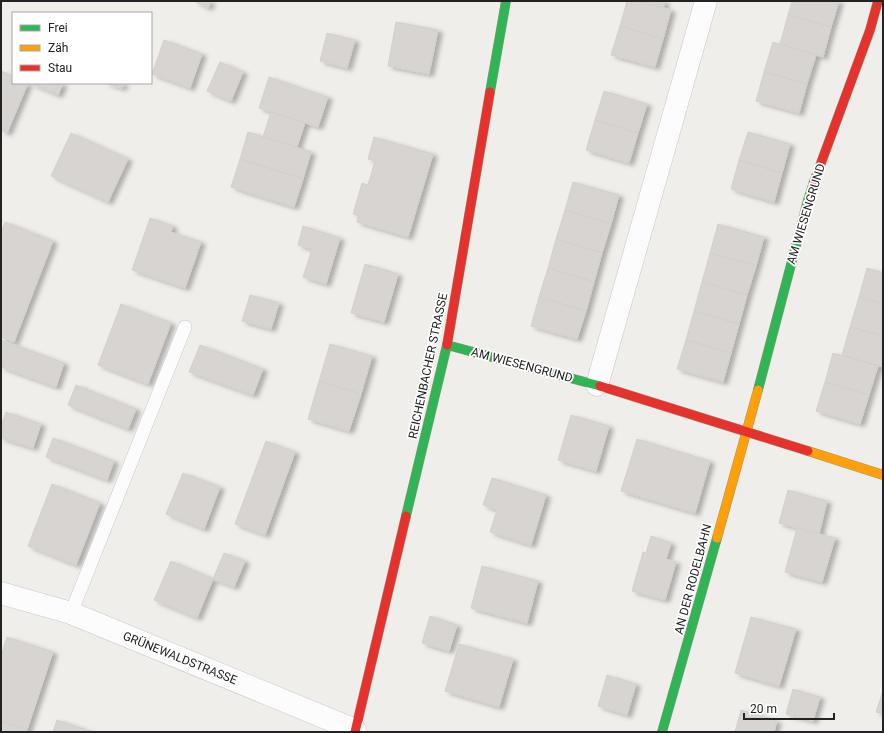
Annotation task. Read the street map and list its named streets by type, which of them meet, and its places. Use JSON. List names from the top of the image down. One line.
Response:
{"streets":{"street":["AM WIESENGRUND","REICHENBACHER STRASSE","AN DER RODELBAHN","GRÜNEWALDSTRASSE"]},"crossings":[["AM WIESENGRUND","REICHENBACHER STRASSE"],["AM WIESENGRUND","AN DER RODELBAHN"],["REICHENBACHER STRASSE","GRÜNEWALDSTRASSE"]],"legend":["Frei","Zäh","Stau"],"scale_bar":"20 m"}
